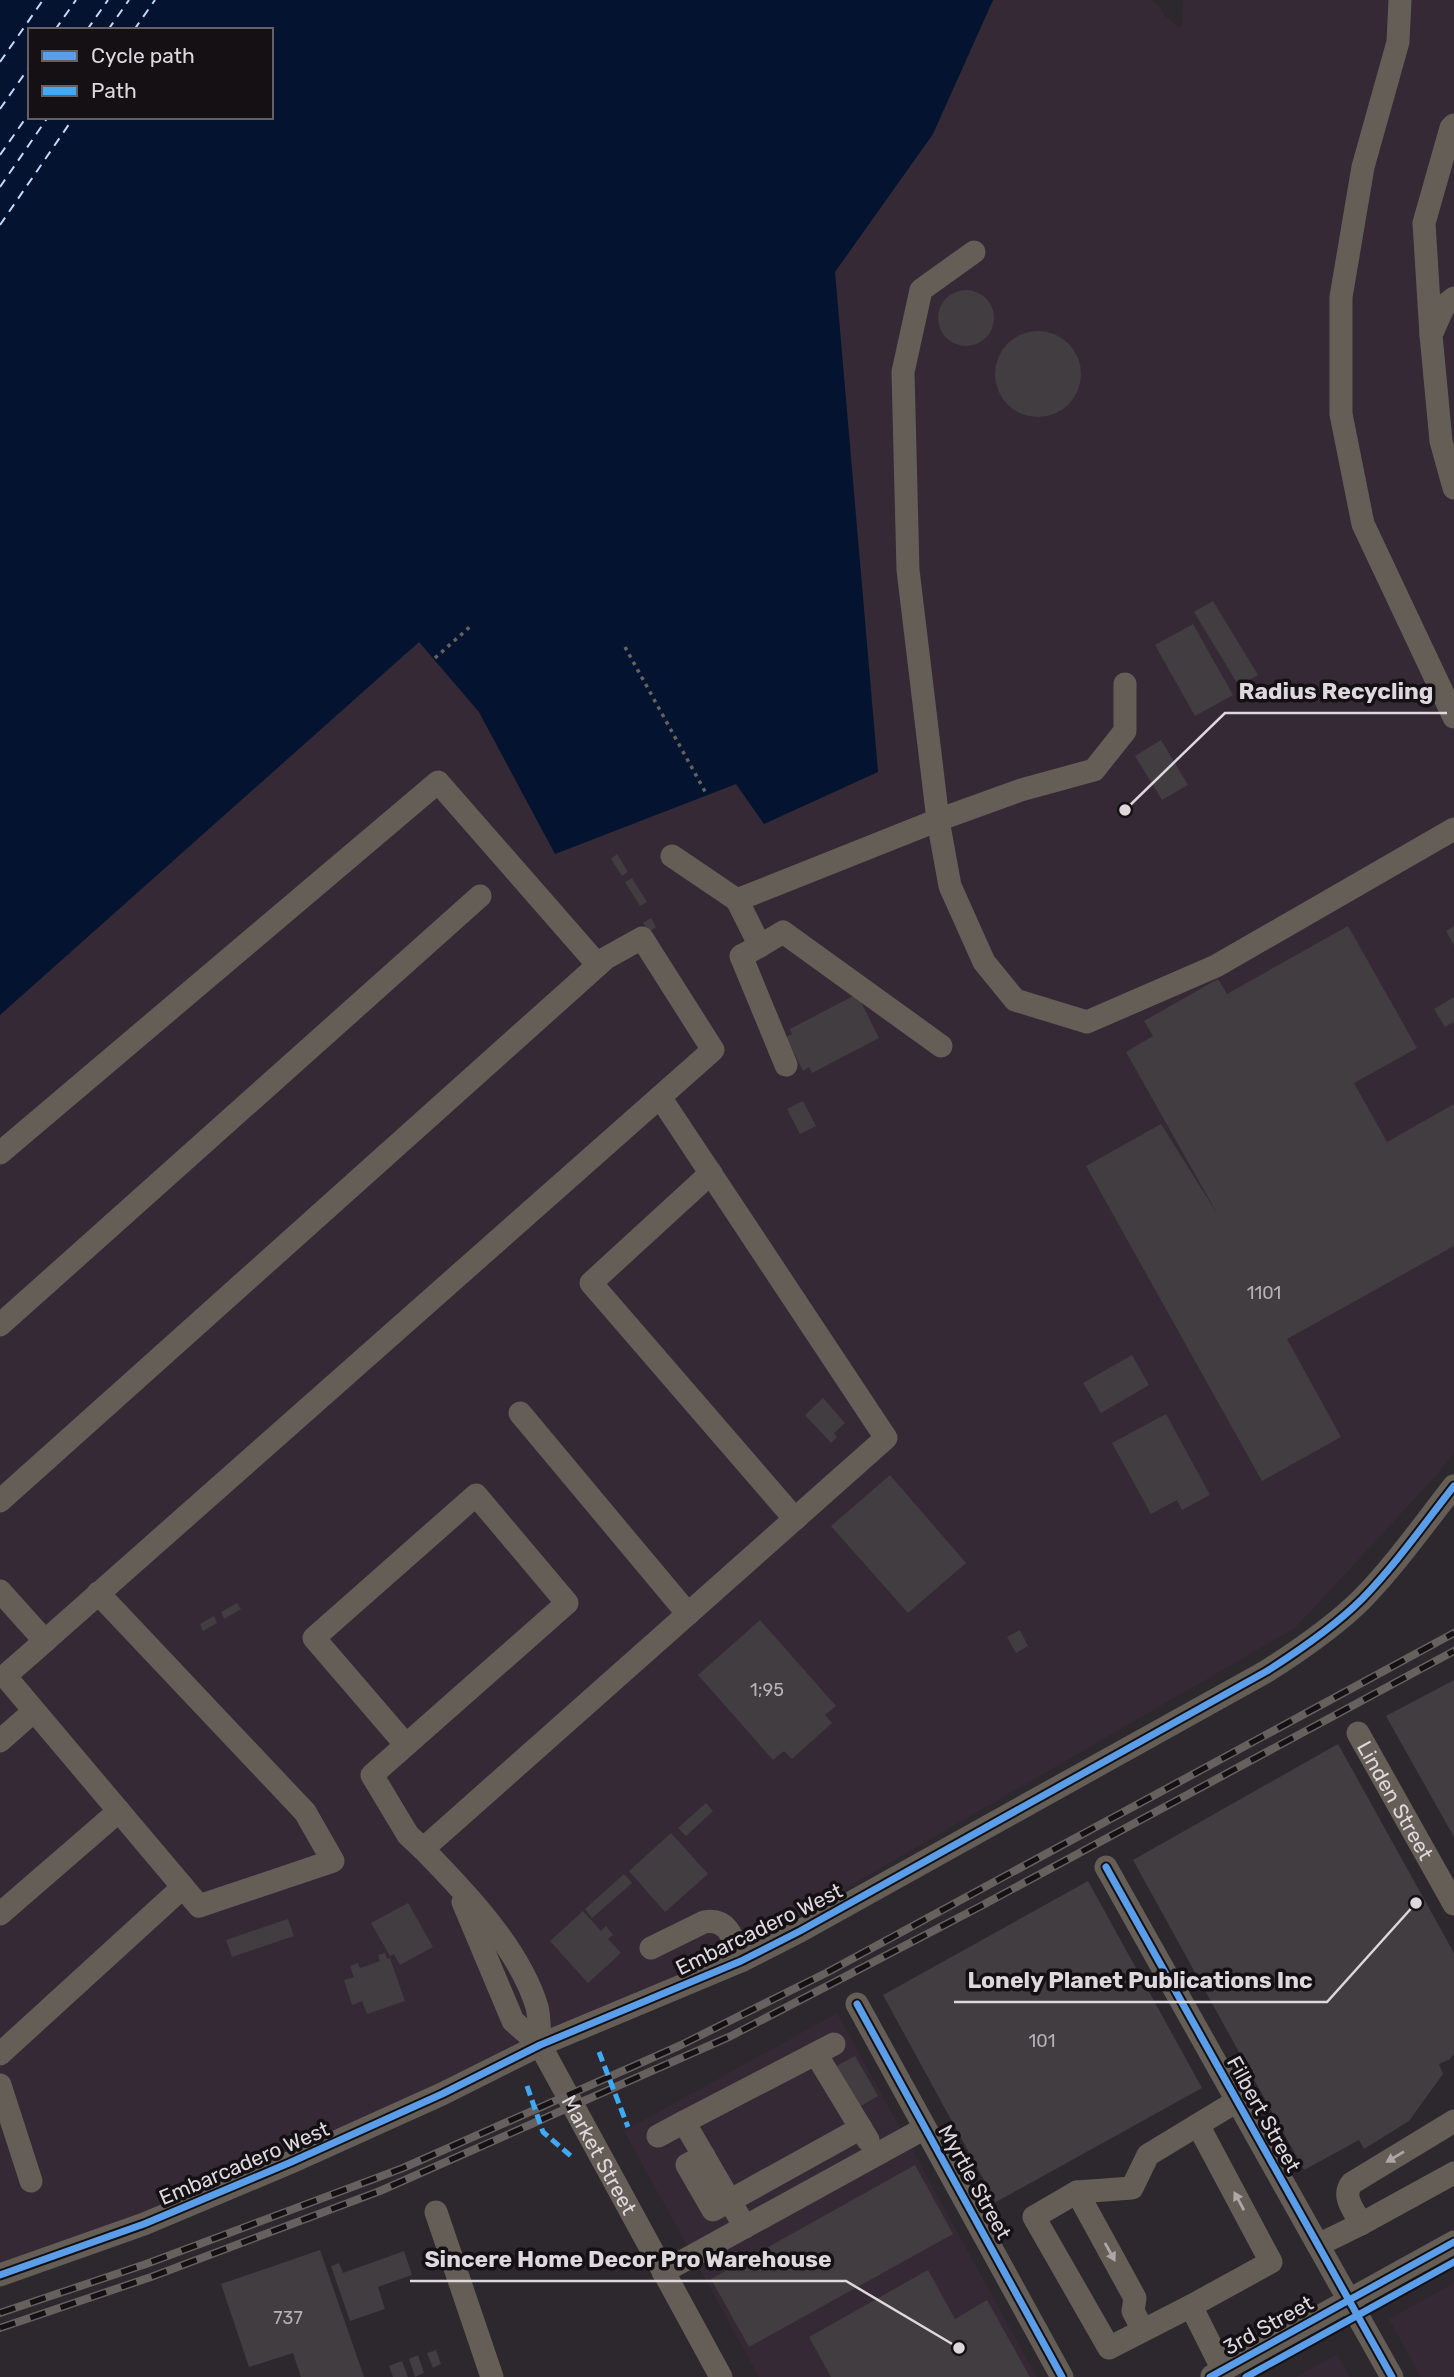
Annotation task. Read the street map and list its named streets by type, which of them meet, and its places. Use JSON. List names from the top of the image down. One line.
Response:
{"streets":{"street":["Linden Street","Embarcadero West","Filbert Street","Market Street","Myrtle Street","3rd Street"]},"crossings":[["Embarcadero West","Market Street"],["Filbert Street","3rd Street"]],"places":["Radius Recycling","Lonely Planet Publications Inc","Sincere Home Decor Pro Warehouse"],"house_numbers":["1101","1;95","101","737"],"legend":["Cycle path","Path"]}
